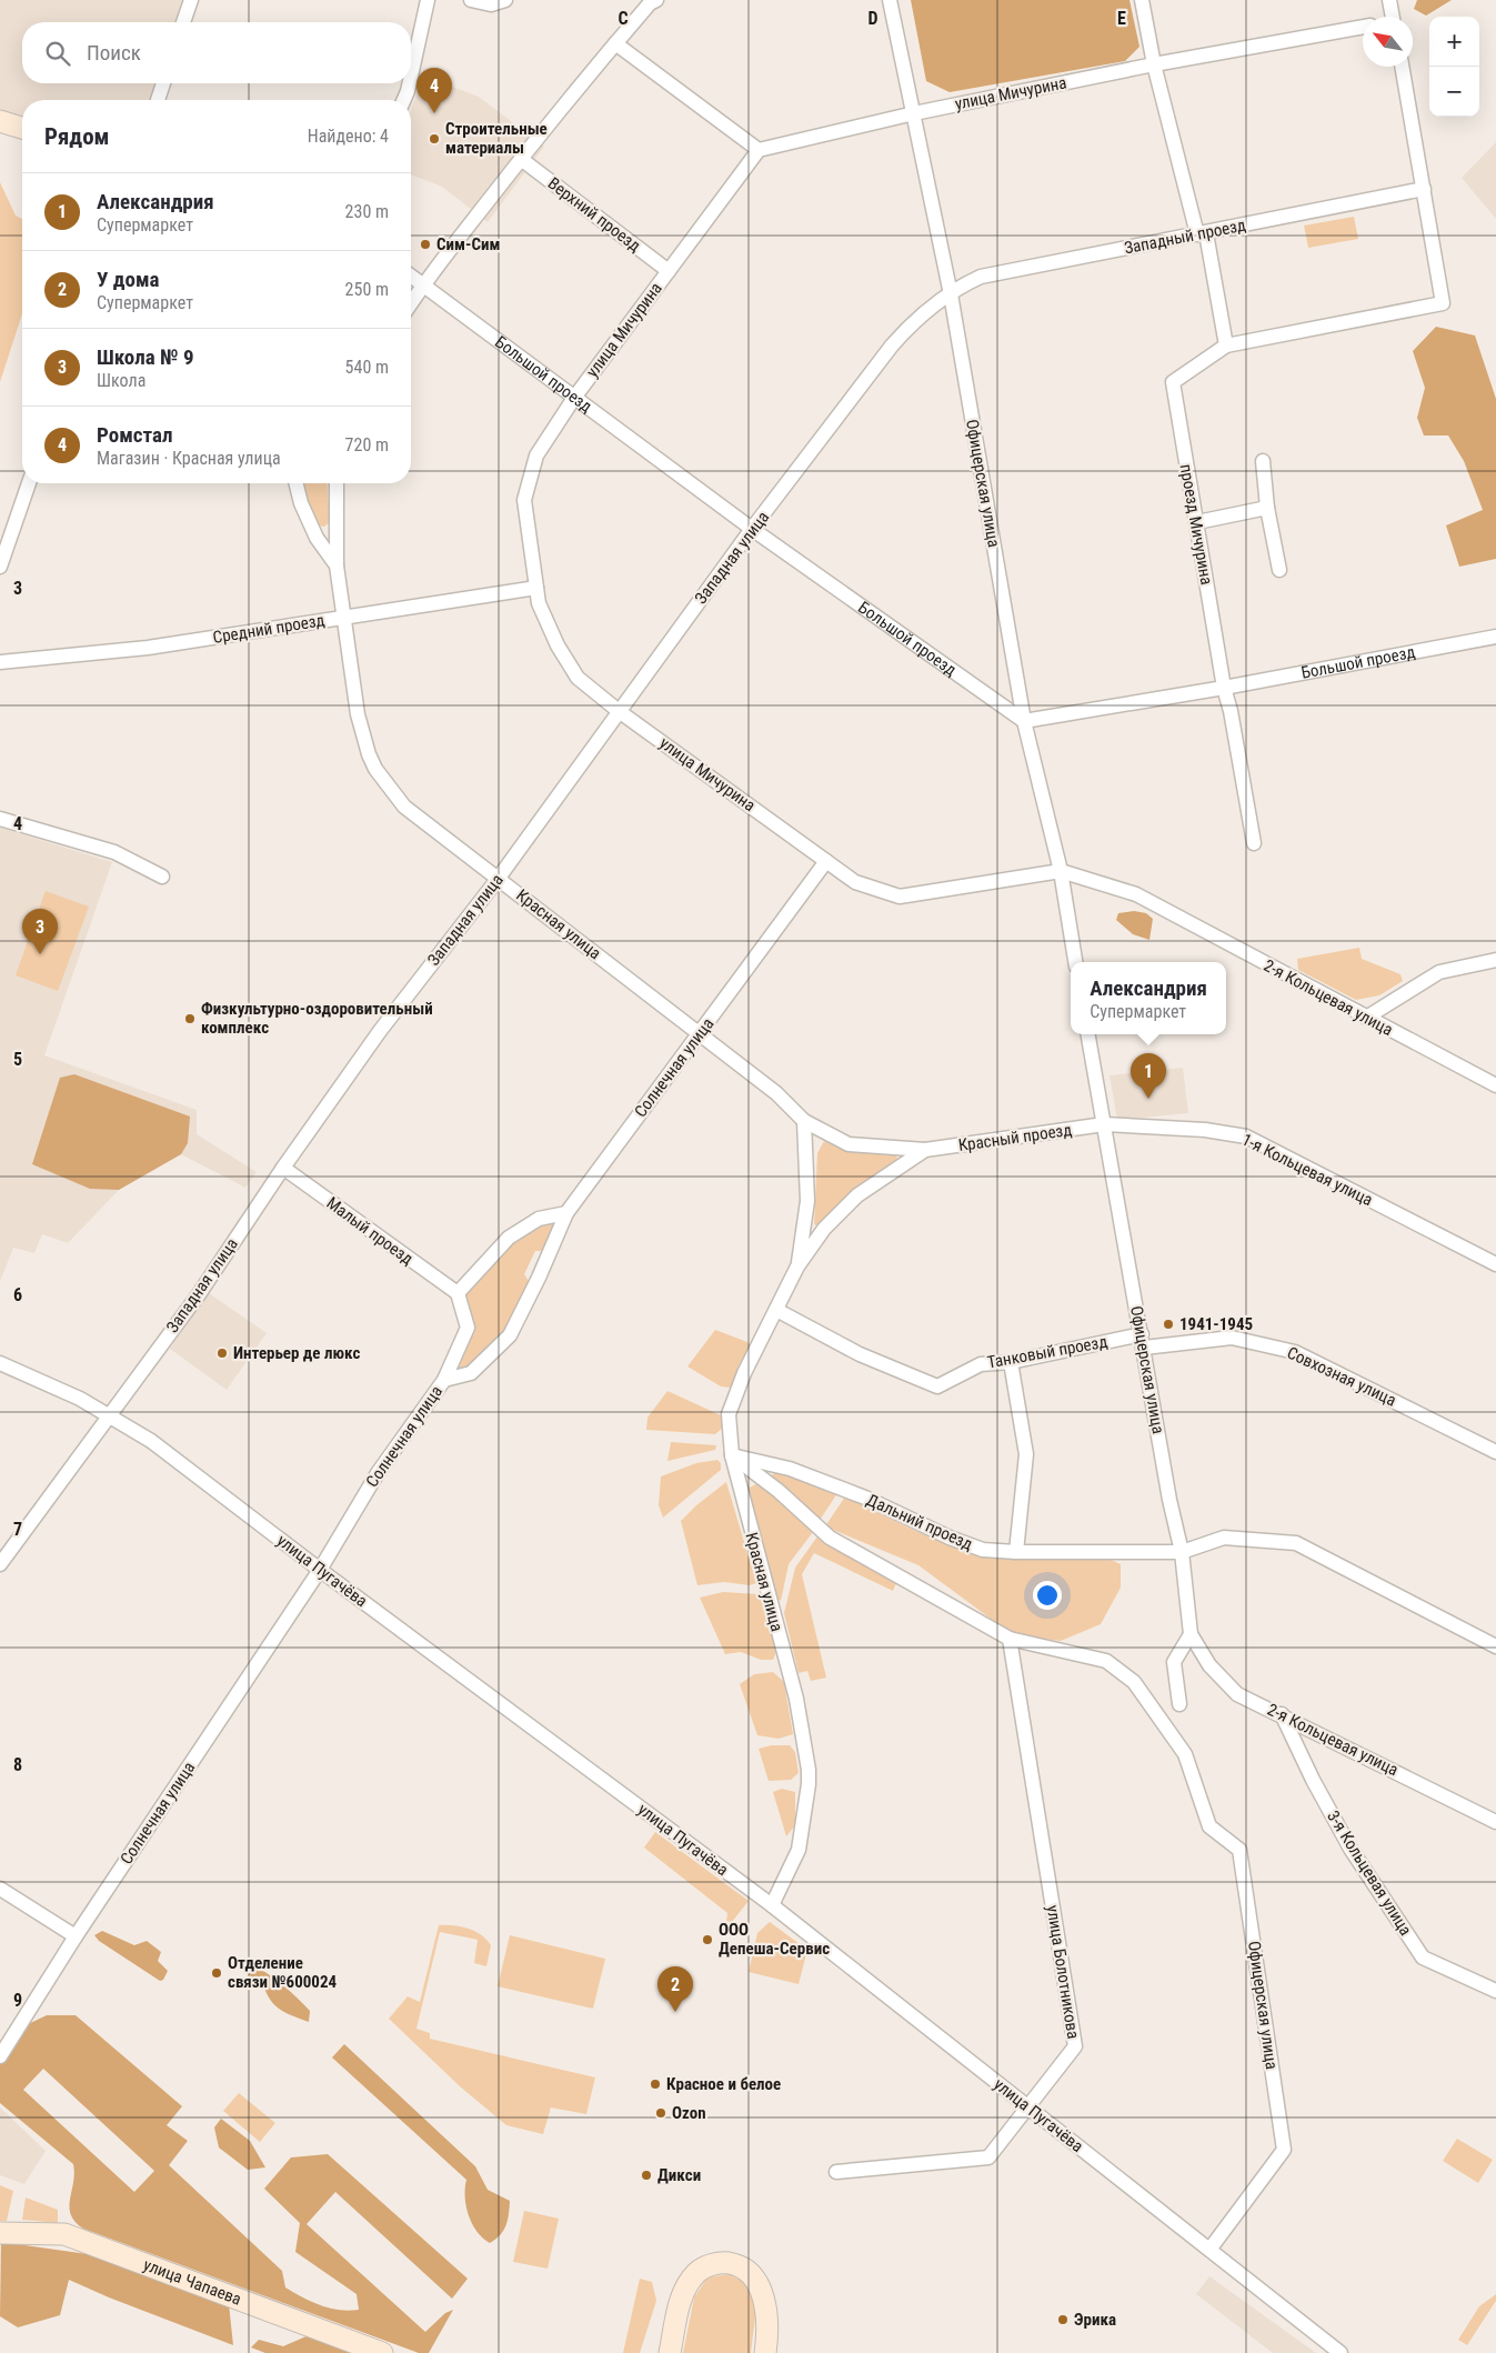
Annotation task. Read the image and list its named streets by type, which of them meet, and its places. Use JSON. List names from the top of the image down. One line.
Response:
{"streets":{"street":["улица Мичурина","Верхний проезд","Западный проезд","Большой проезд","Офицерская улица","проезд Мичурина","Западная улица","Средний проезд","Красная улица","2-я Кольцевая улица","Солнечная улица","Красный проезд","1-я Кольцевая улица","Малый проезд","Танковый проезд","Совхозная улица","Дальний проезд","улица Пугачёва","3-я Кольцевая улица","улица Болотникова","улица Чапаева"]},"crossings":[["улица Мичурина","Верхний проезд"],["улица Мичурина","Большой проезд"],["улица Мичурина","Офицерская улица"],["улица Мичурина","Западная улица"],["улица Мичурина","Средний проезд"],["улица Мичурина","2-я Кольцевая улица"],["улица Мичурина","Солнечная улица"],["Западный проезд","Офицерская улица"],["Западный проезд","Западная улица"],["Большой проезд","Офицерская улица"],["Большой проезд","проезд Мичурина"],["Большой проезд","Западная улица"],["Офицерская улица","Западная улица"],["Офицерская улица","Красная улица"],["Офицерская улица","2-я Кольцевая улица"],["Офицерская улица","Красный проезд"],["Офицерская улица","1-я Кольцевая улица"],["Офицерская улица","Танковый проезд"],["Офицерская улица","Совхозная улица"],["Офицерская улица","Дальний проезд"],["Офицерская улица","улица Пугачёва"],["Офицерская улица","улица Болотникова"],["Западная улица","Красная улица"],["Западная улица","Малый проезд"],["Западная улица","улица Пугачёва"],["Средний проезд","Красная улица"],["Красная улица","Солнечная улица"],["Красная улица","Красный проезд"],["Красная улица","Танковый проезд"],["Красная улица","Дальний проезд"],["Красная улица","улица Пугачёва"],["2-я Кольцевая улица","3-я Кольцевая улица"],["Солнечная улица","Малый проезд"],["Солнечная улица","улица Пугачёва"],["Красный проезд","1-я Кольцевая улица"],["Танковый проезд","Совхозная улица"],["улица Пугачёва","улица Болотникова"]],"places":["Строительные материалы","Сим-Сим","Физкультурно-оздоровительный комплекс","1941-1945","Интерьер де люкс","ООО Депеша-Сервис","Отделение связи №600024","Красное и белое","Ozon","Дикси","Эрика"],"north":"top left","page":{"map_buttons":["+","−"],"search":"Поиск","pins":["4","3","1","2"],"heading":["Рядом","Найдено: 4"],"list":[{"mark":"1","name":"Александрия","note":"Супермаркет","value":"230 m"},{"mark":"2","name":"У дома","note":"Супермаркет","value":"250 m"},{"mark":"3","name":"Школа № 9","note":"Школа","value":"540 m"},{"mark":"4","name":"Ромстал","note":"Магазин · Красная улица","value":"720 m"}],"popup":["Александрия","Супермаркет"]},"grid":{"columns":["C","D","E"],"rows":["3","4","5","6","7","8","9"]}}
